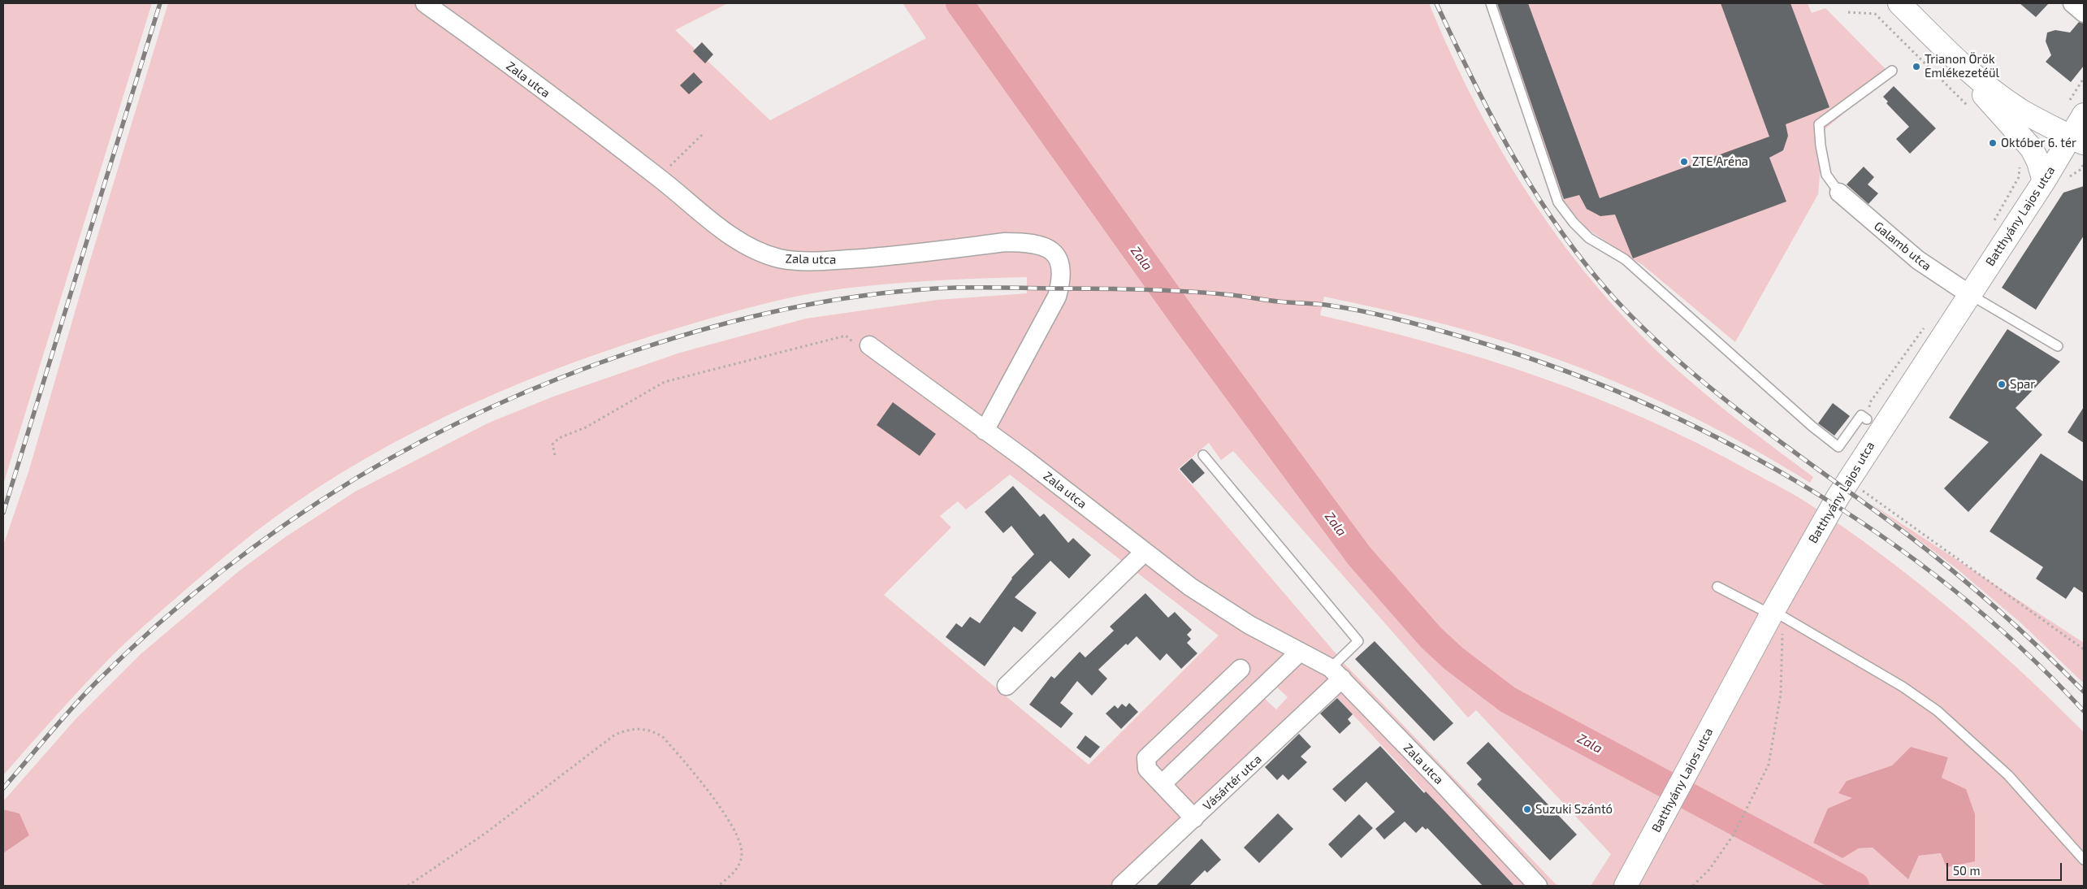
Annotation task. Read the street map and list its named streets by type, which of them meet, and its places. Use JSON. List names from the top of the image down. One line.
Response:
{"streets":{"street":["Zala utca","Batthyány Lajos utca","Galamb utca","Vásártér utca"]},"crossings":[["Zala utca","Vásártér utca"],["Batthyány Lajos utca","Galamb utca"]],"water":["Zala"],"places":["Trianon Örök Emlékezetéül","Október 6. tér","ZTE Aréna","Spar","Suzuki Szántó"],"scale_bar":"50 m"}
